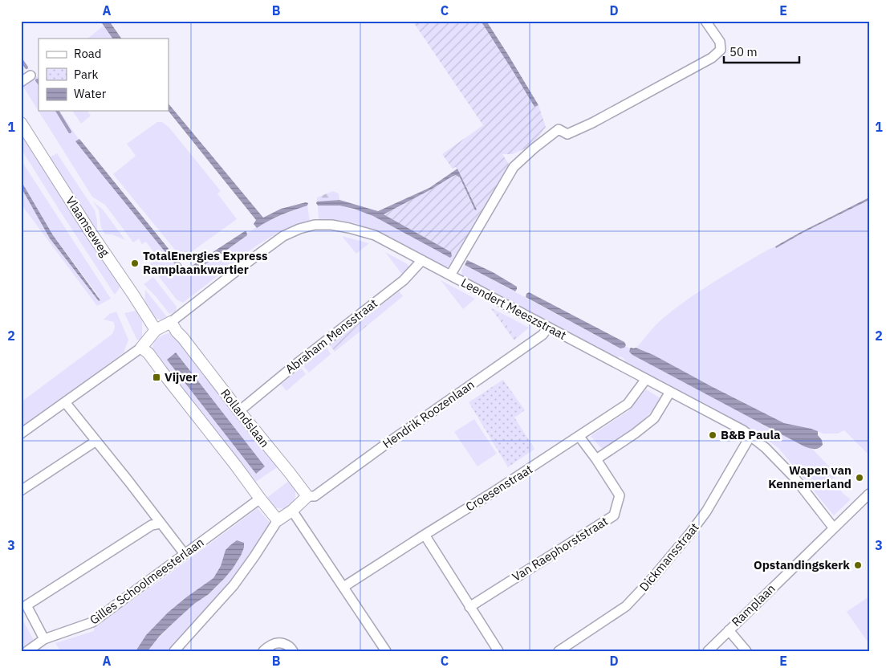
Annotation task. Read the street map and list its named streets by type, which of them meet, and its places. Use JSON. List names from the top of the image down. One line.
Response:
{"streets":{"street":["Vlaamseweg","Leendert Meeszstraat","Abraham Mensstraat","Hendrik Roozenlaan","Rollandslaan","Croesenstraat","Van Raephorststraat","Dickmansstraat","Gilles Schoolmeesterlaan","Ramplaan"]},"crossings":[["Leendert Meeszstraat","Abraham Mensstraat"],["Leendert Meeszstraat","Hendrik Roozenlaan"],["Leendert Meeszstraat","Rollandslaan"],["Leendert Meeszstraat","Croesenstraat"],["Leendert Meeszstraat","Dickmansstraat"],["Leendert Meeszstraat","Ramplaan"],["Abraham Mensstraat","Rollandslaan"],["Hendrik Roozenlaan","Rollandslaan"],["Croesenstraat","Van Raephorststraat"]],"places":{"other":["TotalEnergies Express Ramplaankwartier","B&B Paula","Wapen van Kennemerland","Opstandingskerk"],"transit":["Vijver"]},"legend":["Road","Park","Water"],"scale_bar":"50 m","grid":{"columns":["A","B","C","D","E"],"rows":["1","2","3"]}}
